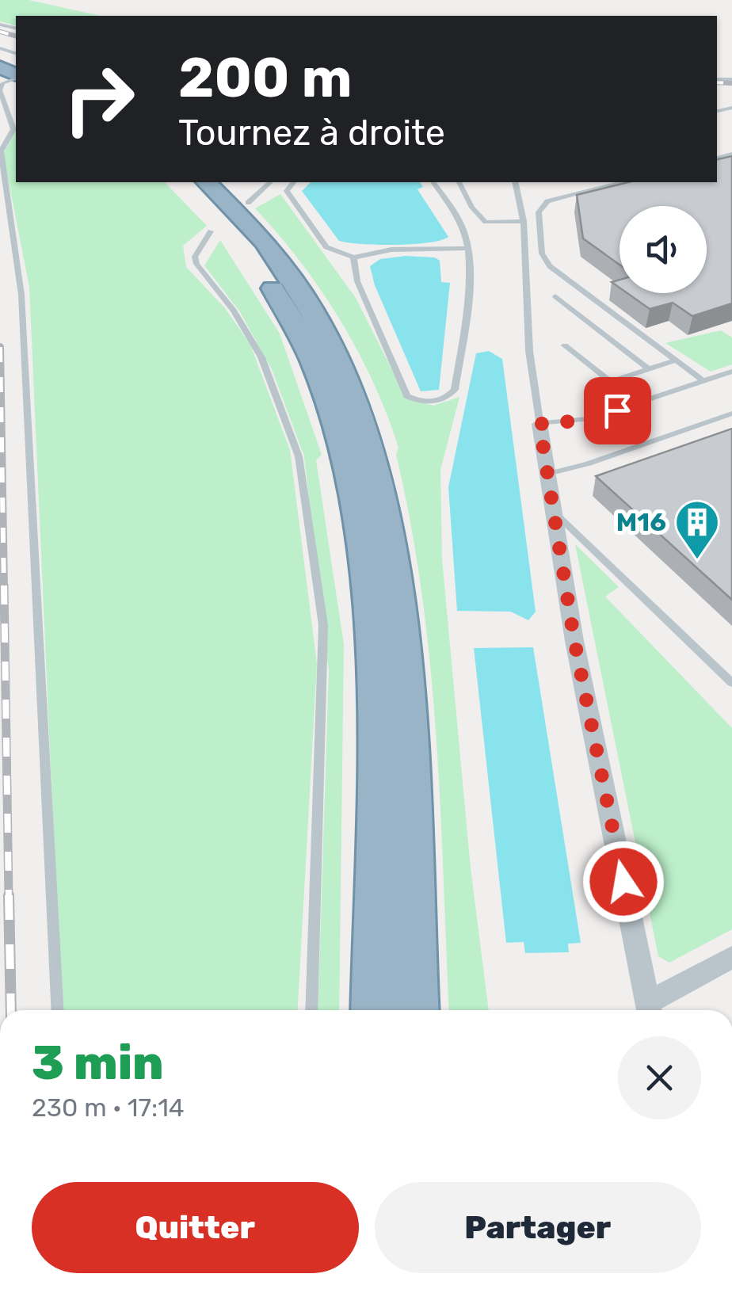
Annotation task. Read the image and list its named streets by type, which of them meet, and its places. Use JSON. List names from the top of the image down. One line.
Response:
{"places":{"building":["M16"]},"page":{"turn":["200 m","Tournez à droite"],"heading":["3 min","230 m · 17:14"],"buttons":["Quitter","Partager"]}}
